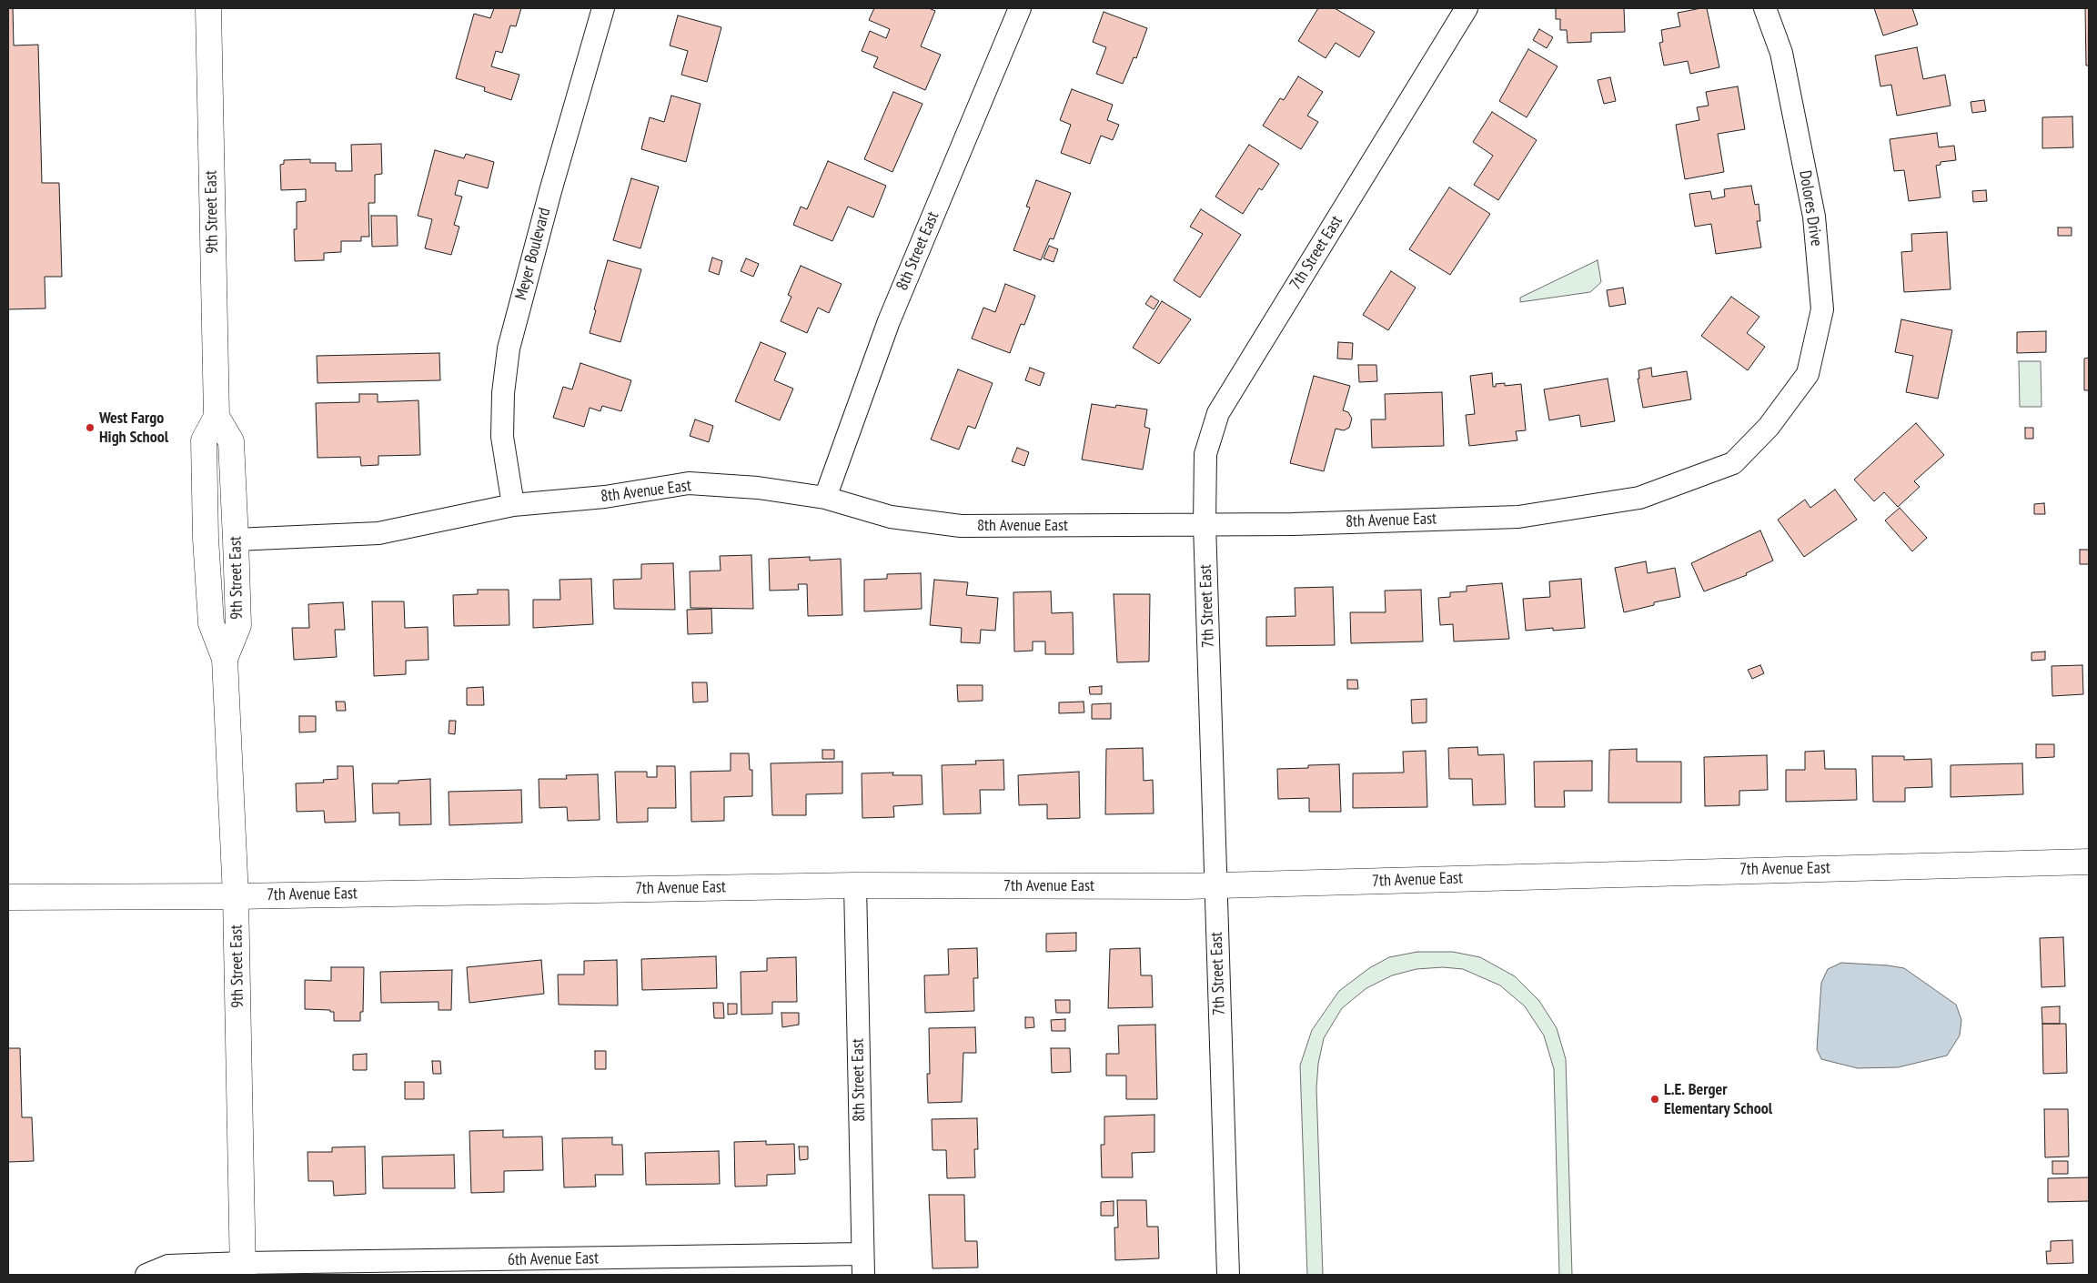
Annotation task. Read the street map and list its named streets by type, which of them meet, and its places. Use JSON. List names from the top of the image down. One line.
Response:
{"streets":{"street":["Dolores Drive","9th Street East","8th Street East","7th Street East","Meyer Boulevard","8th Avenue East","7th Avenue East","6th Avenue East"]},"crossings":[["Dolores Drive","8th Avenue East"],["9th Street East","8th Avenue East"],["9th Street East","7th Avenue East"],["9th Street East","6th Avenue East"],["8th Street East","8th Avenue East"],["8th Street East","7th Avenue East"],["8th Street East","6th Avenue East"],["7th Street East","8th Avenue East"],["7th Street East","7th Avenue East"],["Meyer Boulevard","8th Avenue East"]],"places":["West Fargo High School","L.E. Berger Elementary School"]}
